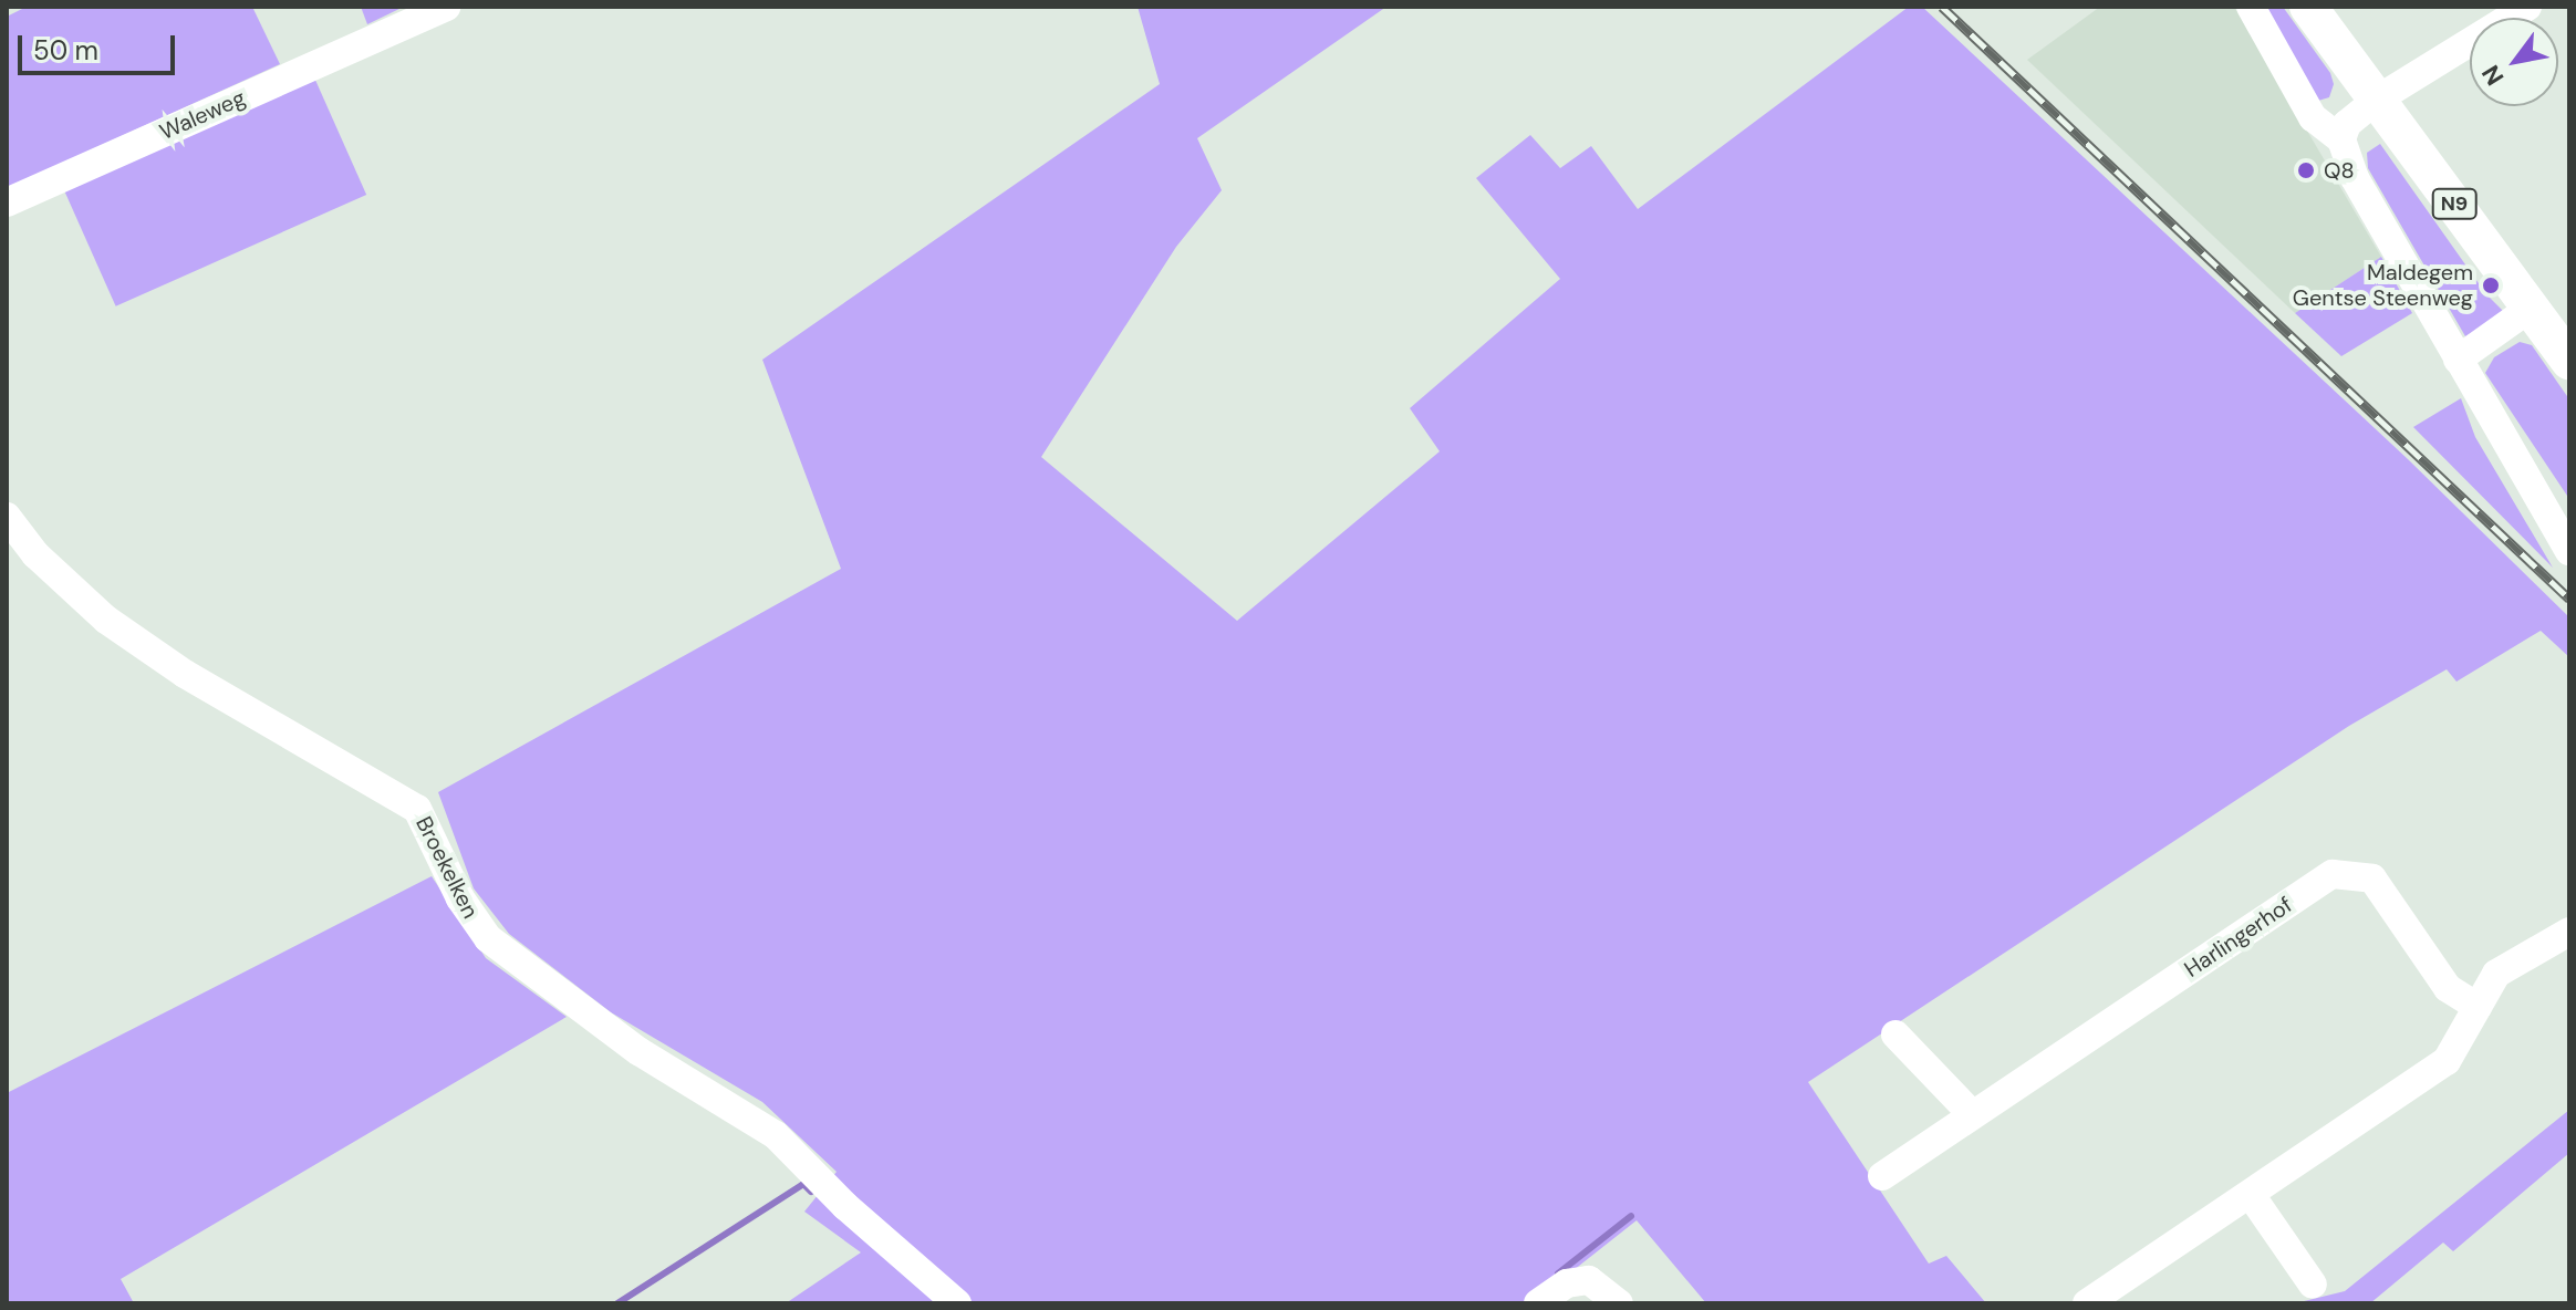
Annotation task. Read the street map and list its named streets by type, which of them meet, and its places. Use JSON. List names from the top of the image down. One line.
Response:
{"streets":{"main road":["N9"],"street":["Waleweg","Broekelken","Harlingerhof"]},"places":["Q8","Maldegem Gentse Steenweg"],"scale_bar":"50 m","north":"bottom left"}
